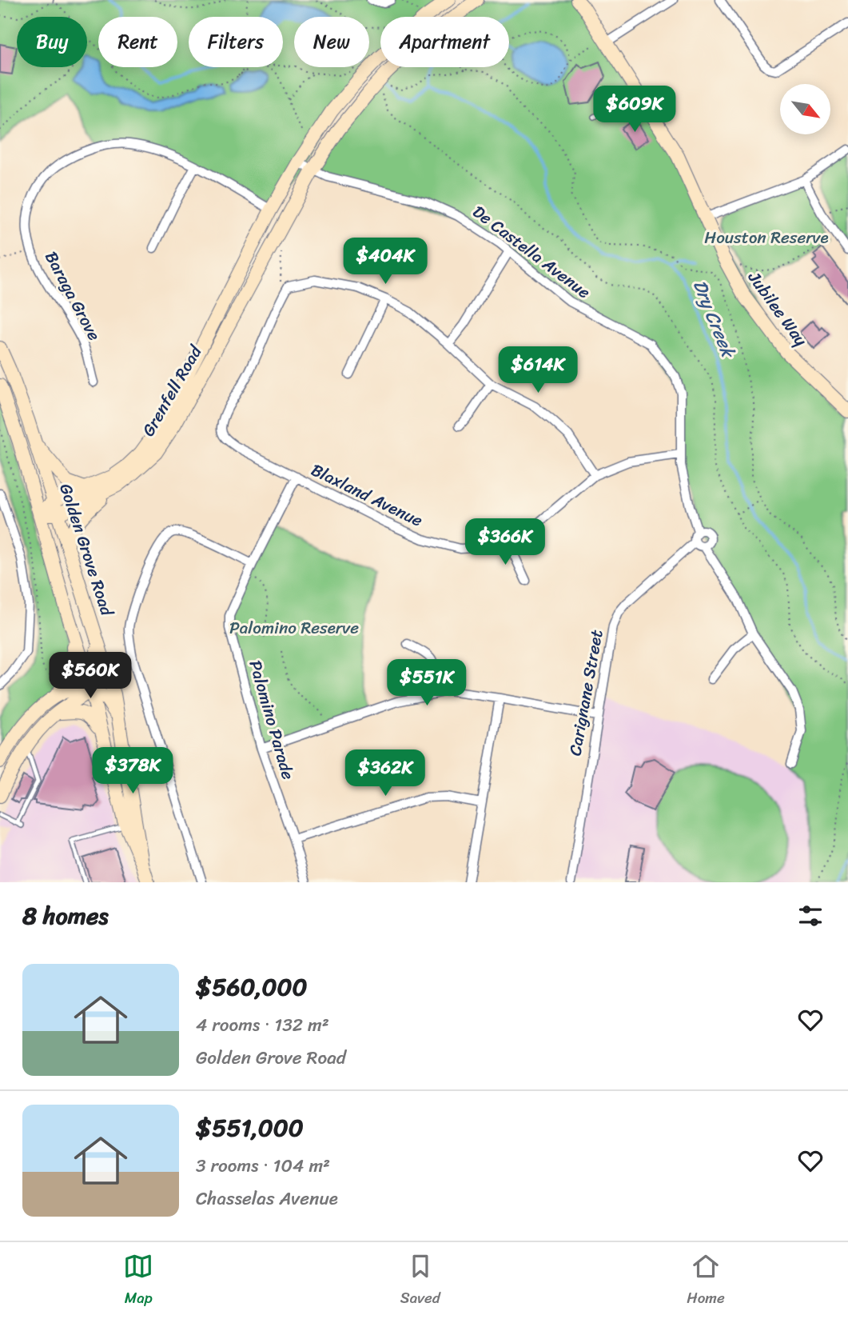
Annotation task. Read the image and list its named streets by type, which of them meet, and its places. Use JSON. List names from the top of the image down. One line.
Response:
{"streets":{"main road":["Jubilee Way","Grenfell Road","Golden Grove Road"],"street":["De Castella Avenue","Baraga Grove","Blaxland Avenue","Carignane Street","Palomino Parade"]},"crossings":[["De Castella Avenue","Grenfell Road"],["De Castella Avenue","Blaxland Avenue"],["De Castella Avenue","Carignane Street"],["Baraga Grove","Grenfell Road"],["Grenfell Road","Golden Grove Road"],["Blaxland Avenue","Palomino Parade"]],"water":["Dry Creek"],"parks":["Houston Reserve","Palomino Reserve"],"north":"bottom right","page":{"chip":["Buy","Rent","Filters","New","Apartment"],"price":["$609K","$404K","$614K","$366K","$560K","$551K","$378K","$362K"],"heading":"8 homes","list":[{"name":"$560,000","note":"4 rooms · 132 m² · Golden Grove Road"},{"name":"$551,000","note":"3 rooms · 104 m² · Chasselas Avenue"}],"tabs":["Map","Saved","Home"]}}
